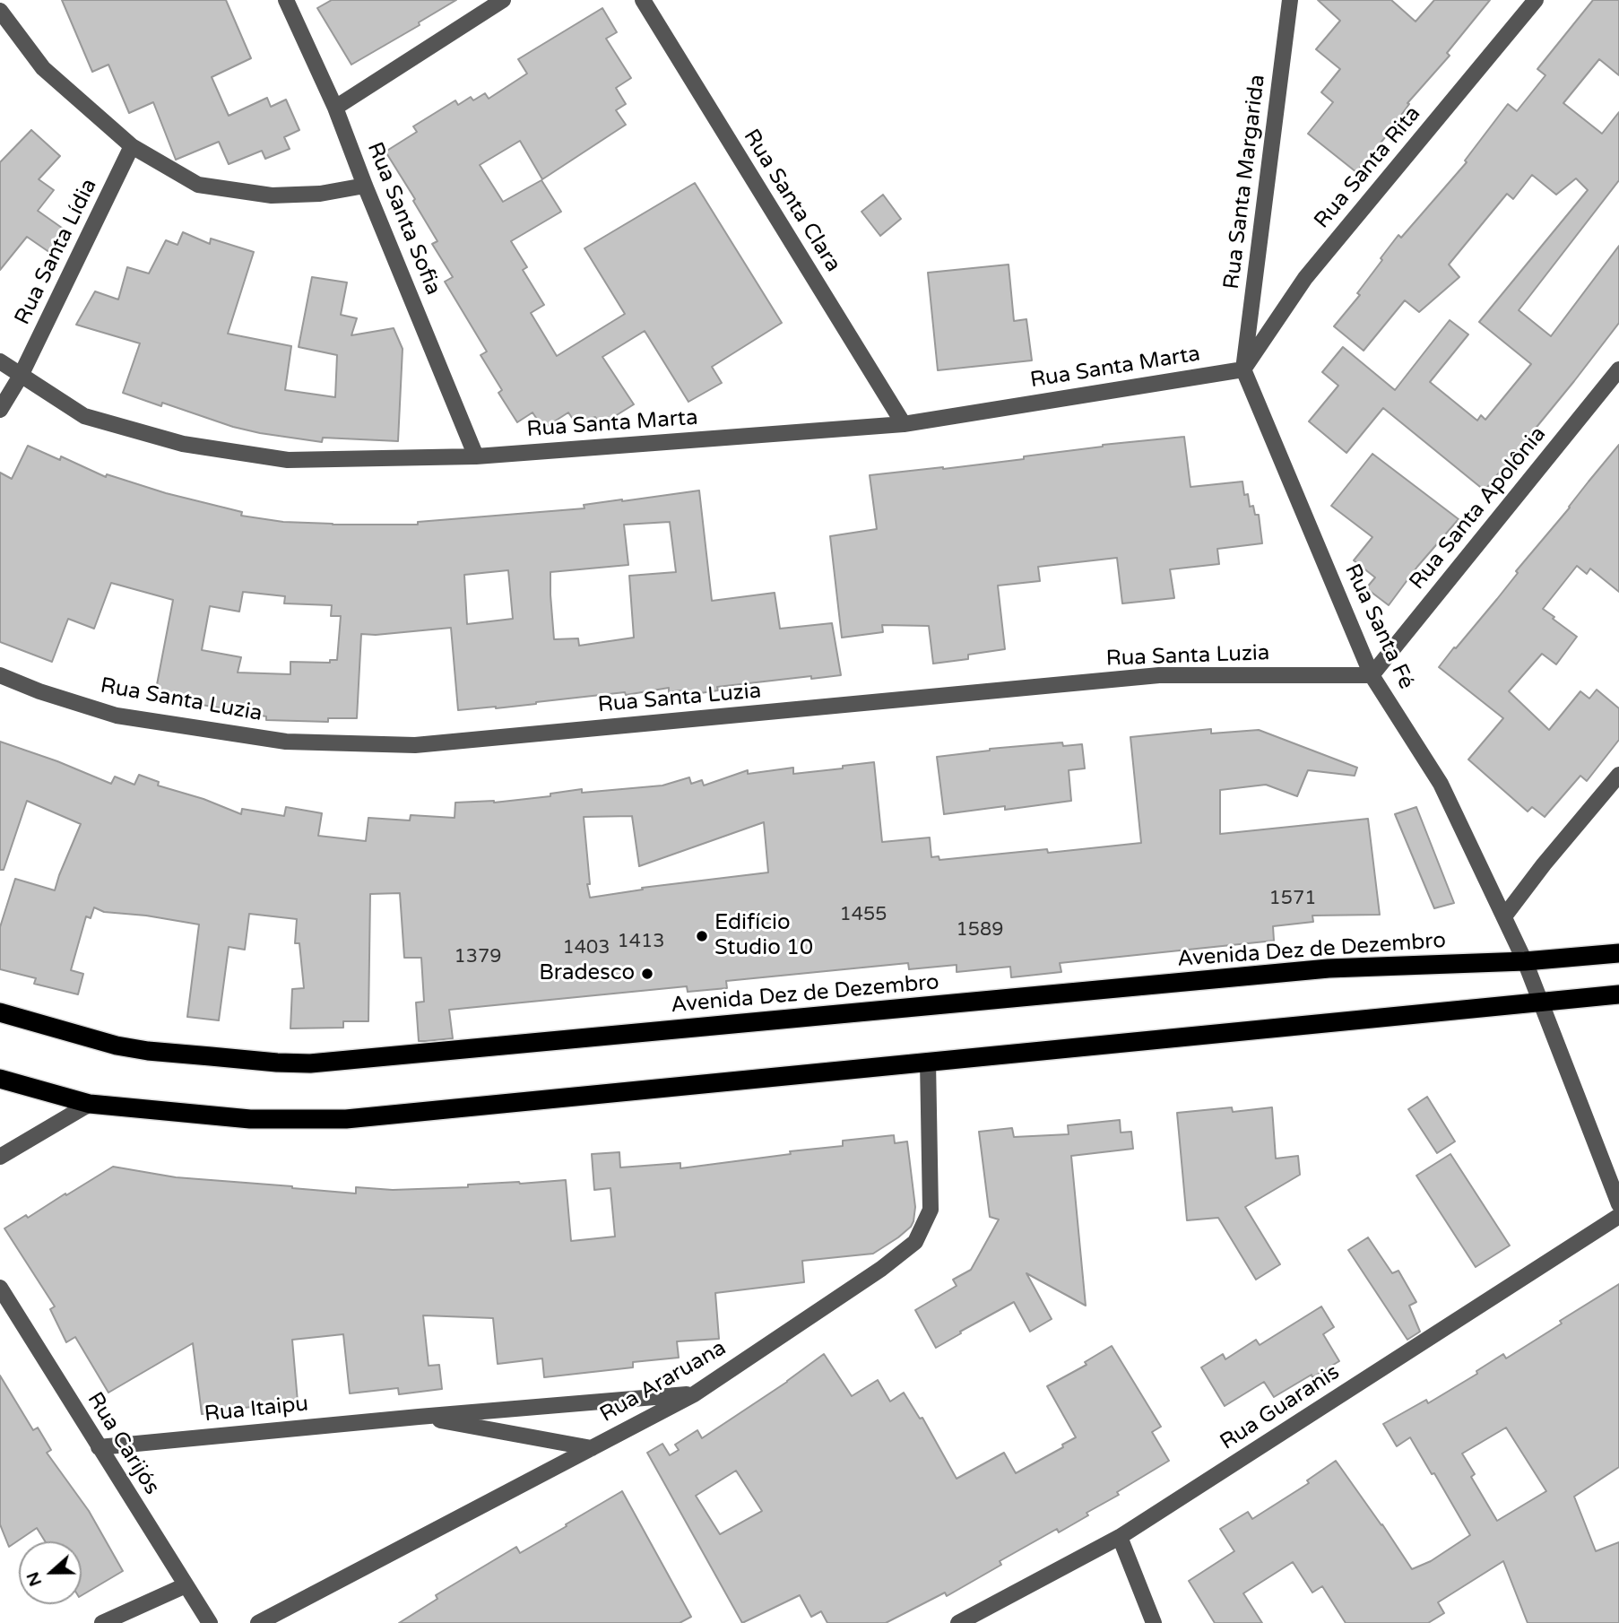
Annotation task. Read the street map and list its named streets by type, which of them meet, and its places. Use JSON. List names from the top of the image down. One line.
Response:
{"streets":{"highway":["Avenida Dez de Dezembro"],"street":["Rua Santa Rita","Rua Santa Margarida","Rua Santa Clara","Rua Santa Sofia","Rua Santa Lídia","Rua Santa Marta","Rua Santa Apolônia","Rua Santa Fé","Rua Santa Luzia","Rua Araruana","Rua Guaranis","Rua Itaipu","Rua Carijós"]},"crossings":[["Rua Santa Rita","Rua Santa Margarida"],["Rua Santa Rita","Rua Santa Marta"],["Rua Santa Rita","Rua Santa Fé"],["Rua Santa Margarida","Rua Santa Marta"],["Rua Santa Margarida","Rua Santa Fé"],["Rua Santa Clara","Rua Santa Marta"],["Rua Santa Sofia","Rua Santa Marta"],["Rua Santa Lídia","Rua Santa Marta"],["Rua Santa Marta","Rua Santa Fé"],["Rua Santa Apolônia","Rua Santa Fé"],["Rua Santa Apolônia","Rua Santa Luzia"],["Rua Santa Fé","Rua Santa Luzia"],["Rua Santa Fé","Avenida Dez de Dezembro"],["Rua Araruana","Rua Itaipu"],["Rua Itaipu","Rua Carijós"]],"places":["Edifício Studio 10","Bradesco"],"house_numbers":["1571","1455","1589","1413","1403","1379"],"north":"left"}
